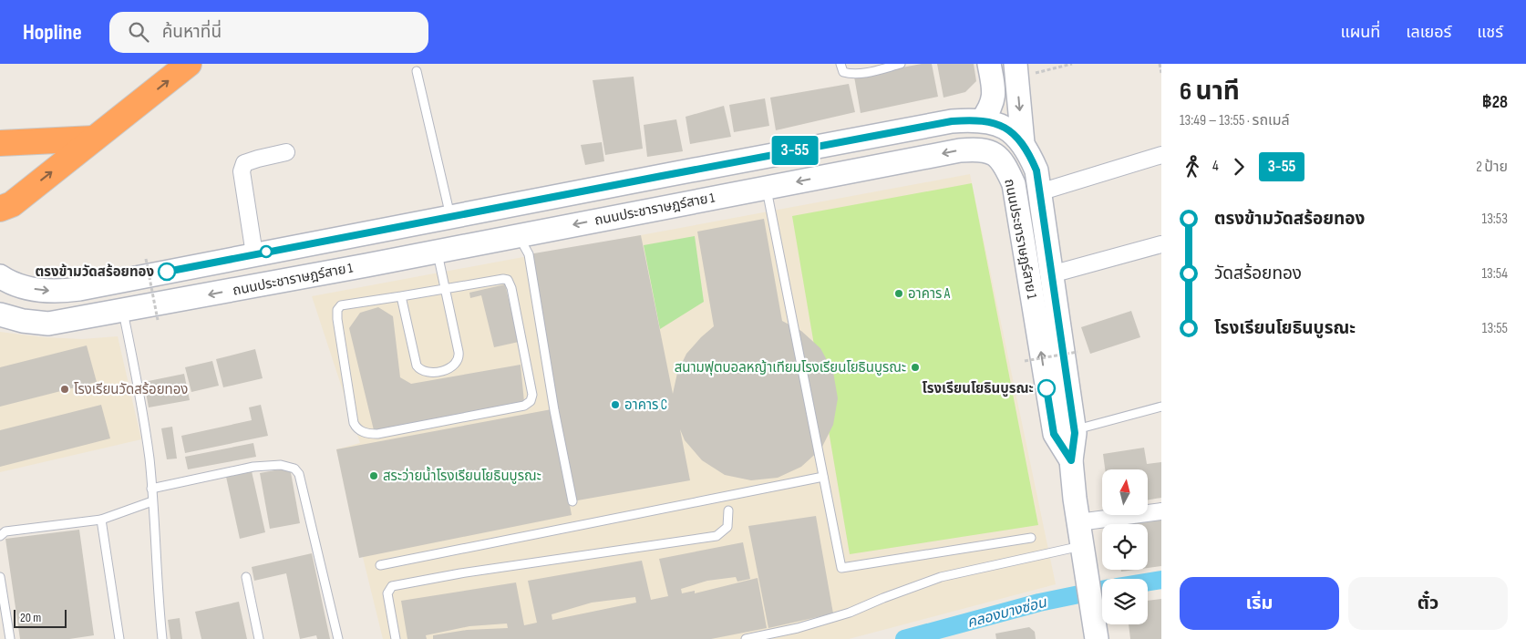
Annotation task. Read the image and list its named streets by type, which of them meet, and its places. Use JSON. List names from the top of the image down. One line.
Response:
{"streets":{"main road":["ถนนประชาราษฎร์สาย 1"]},"water":["คลองบางซ่อน"],"places":["ตรงข้ามวัดสร้อยทอง","อาคาร A","สนามฟุตบอลหญ้าเทียมโรงเรียนโยธินบูรณะ","โรงเรียนโยธินบูรณะ","โรงเรียนวัดสร้อยทอง","อาคาร C","สระว่ายนํ้าโรงเรียนโยธินบูรณะ"],"lines":["bus line 3-55"],"scale_bar":"20 m","north":"top","page":{"header":"Hopline","search":"ค้นหาที่นี่","nav":["แผนที่","เลเยอร์","แชร์"],"on_map":"3-55","heading":["6 นาที","13:49 – 13:55 · รถเมล์","฿28"],"legs":["4","3-55","2 ป้าย"],"list":[{"name":"ตรงข้ามวัดสร้อยทอง","value":"13:53"},{"name":"วัดสร้อยทอง","value":"13:54"},{"name":"โรงเรียนโยธินบูรณะ","value":"13:55"}],"buttons":["เริ่ม","ตั๋ว"],"scale":"20 m"}}
